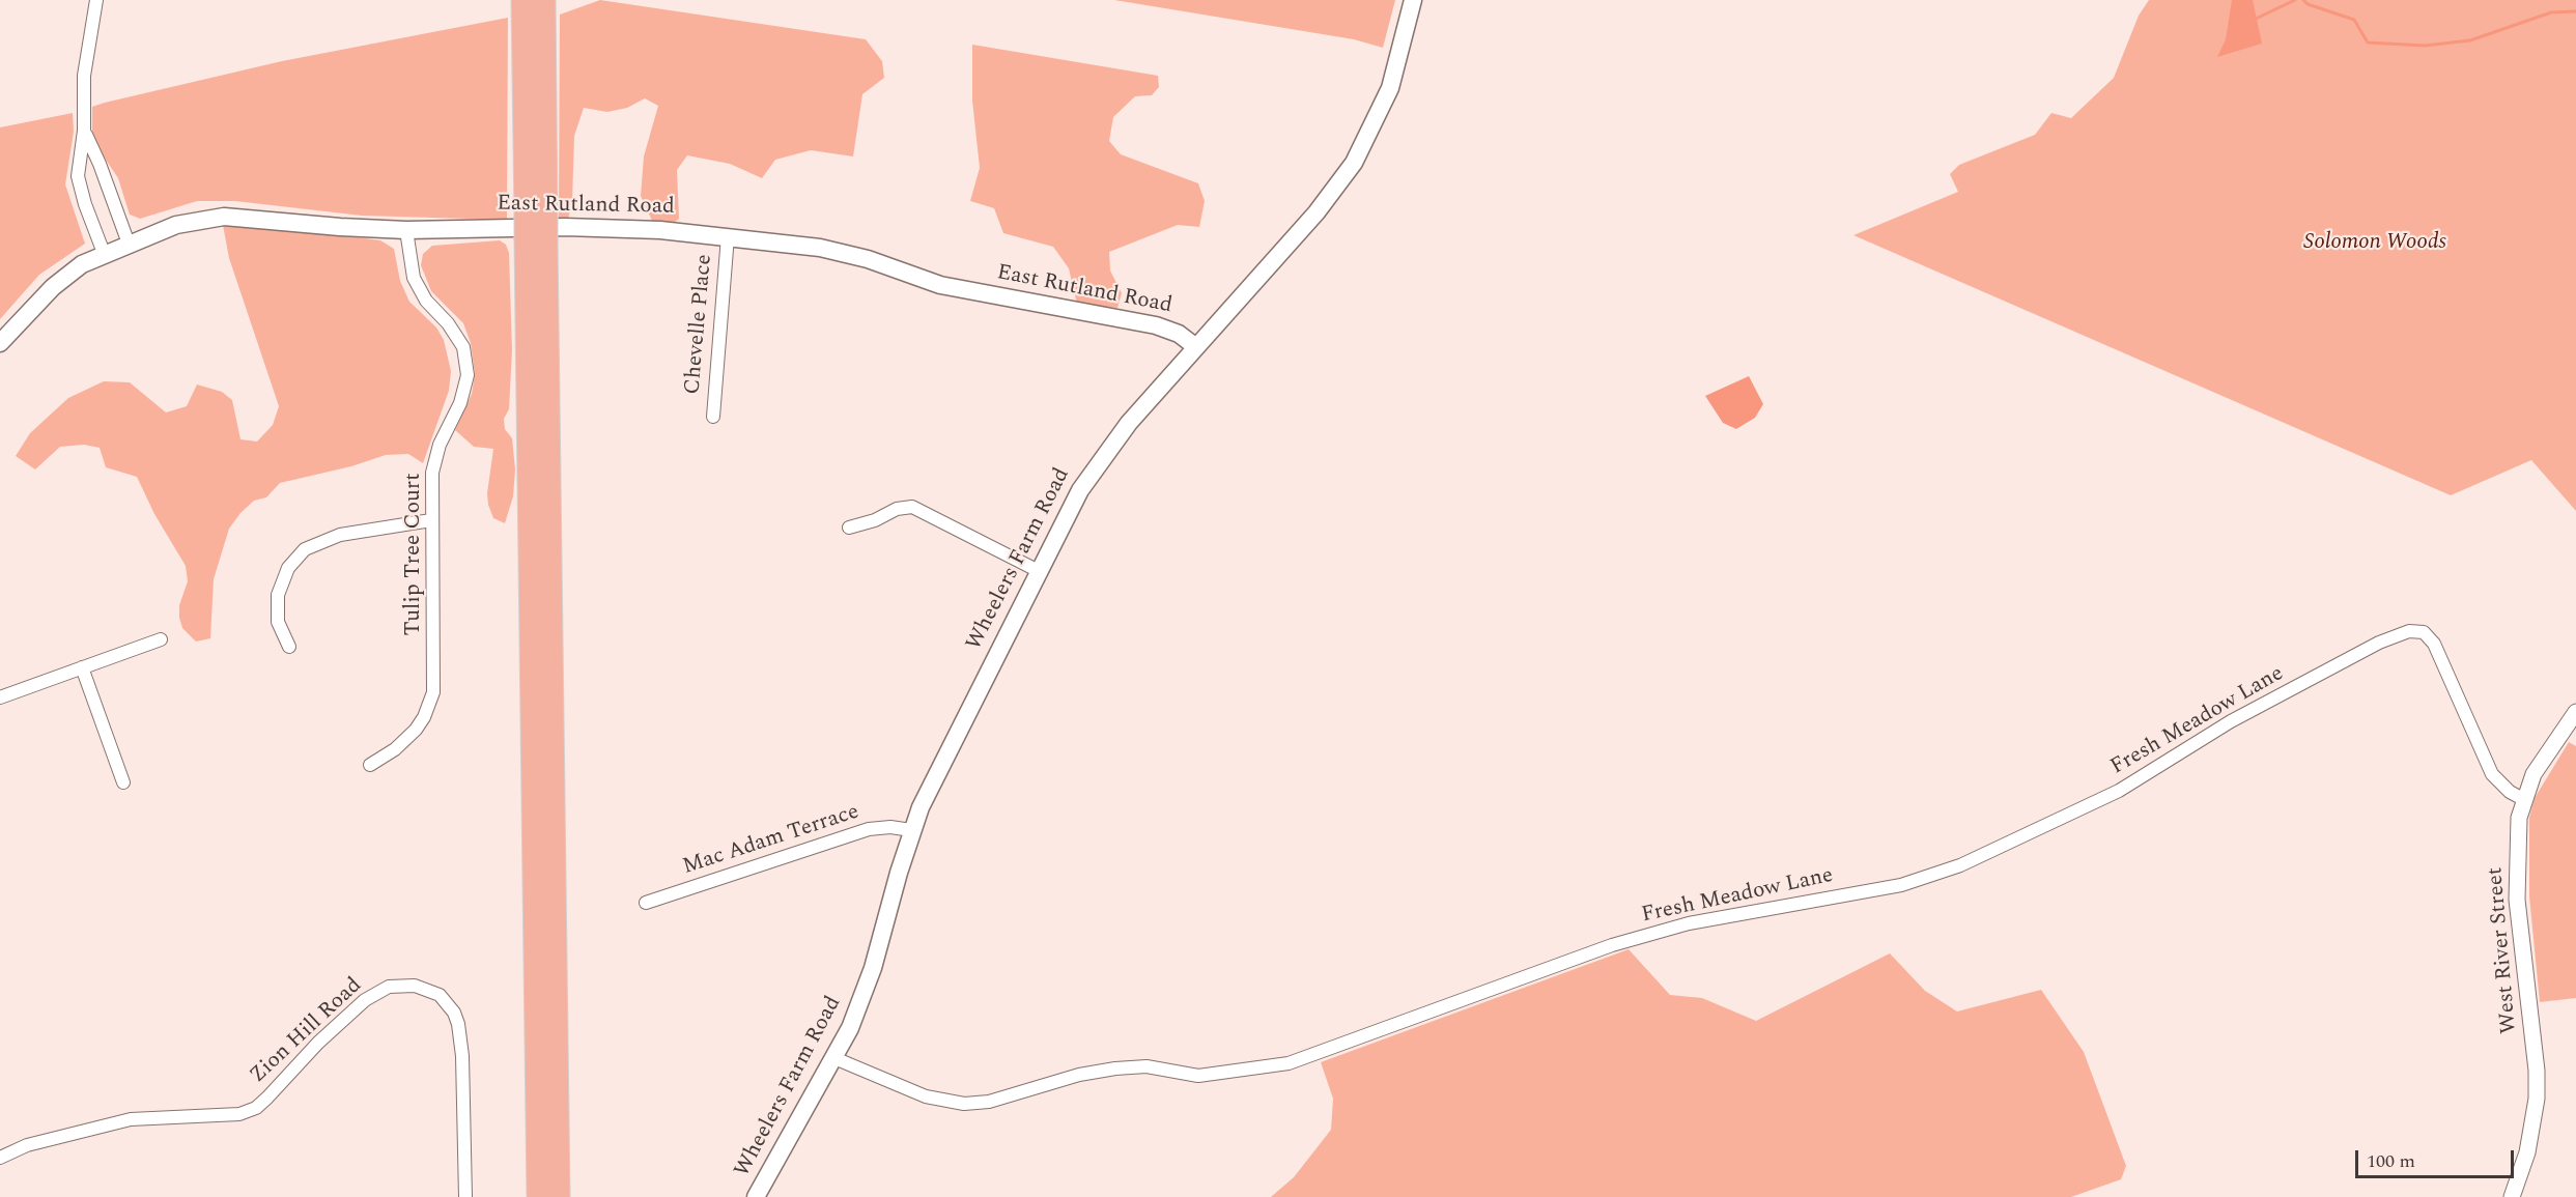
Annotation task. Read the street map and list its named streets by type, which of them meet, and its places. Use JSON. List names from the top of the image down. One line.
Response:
{"streets":{"main road":["East Rutland Road","Wheelers Farm Road"],"street":["Chevelle Place","Tulip Tree Court","Fresh Meadow Lane","Mac Adam Terrace","West River Street","Zion Hill Road"]},"crossings":[["East Rutland Road","Chevelle Place"],["East Rutland Road","Tulip Tree Court"],["East Rutland Road","Wheelers Farm Road"],["Wheelers Farm Road","Fresh Meadow Lane"],["Wheelers Farm Road","Mac Adam Terrace"],["Fresh Meadow Lane","West River Street"]],"parks":["Solomon Woods"],"scale_bar":"100 m"}
